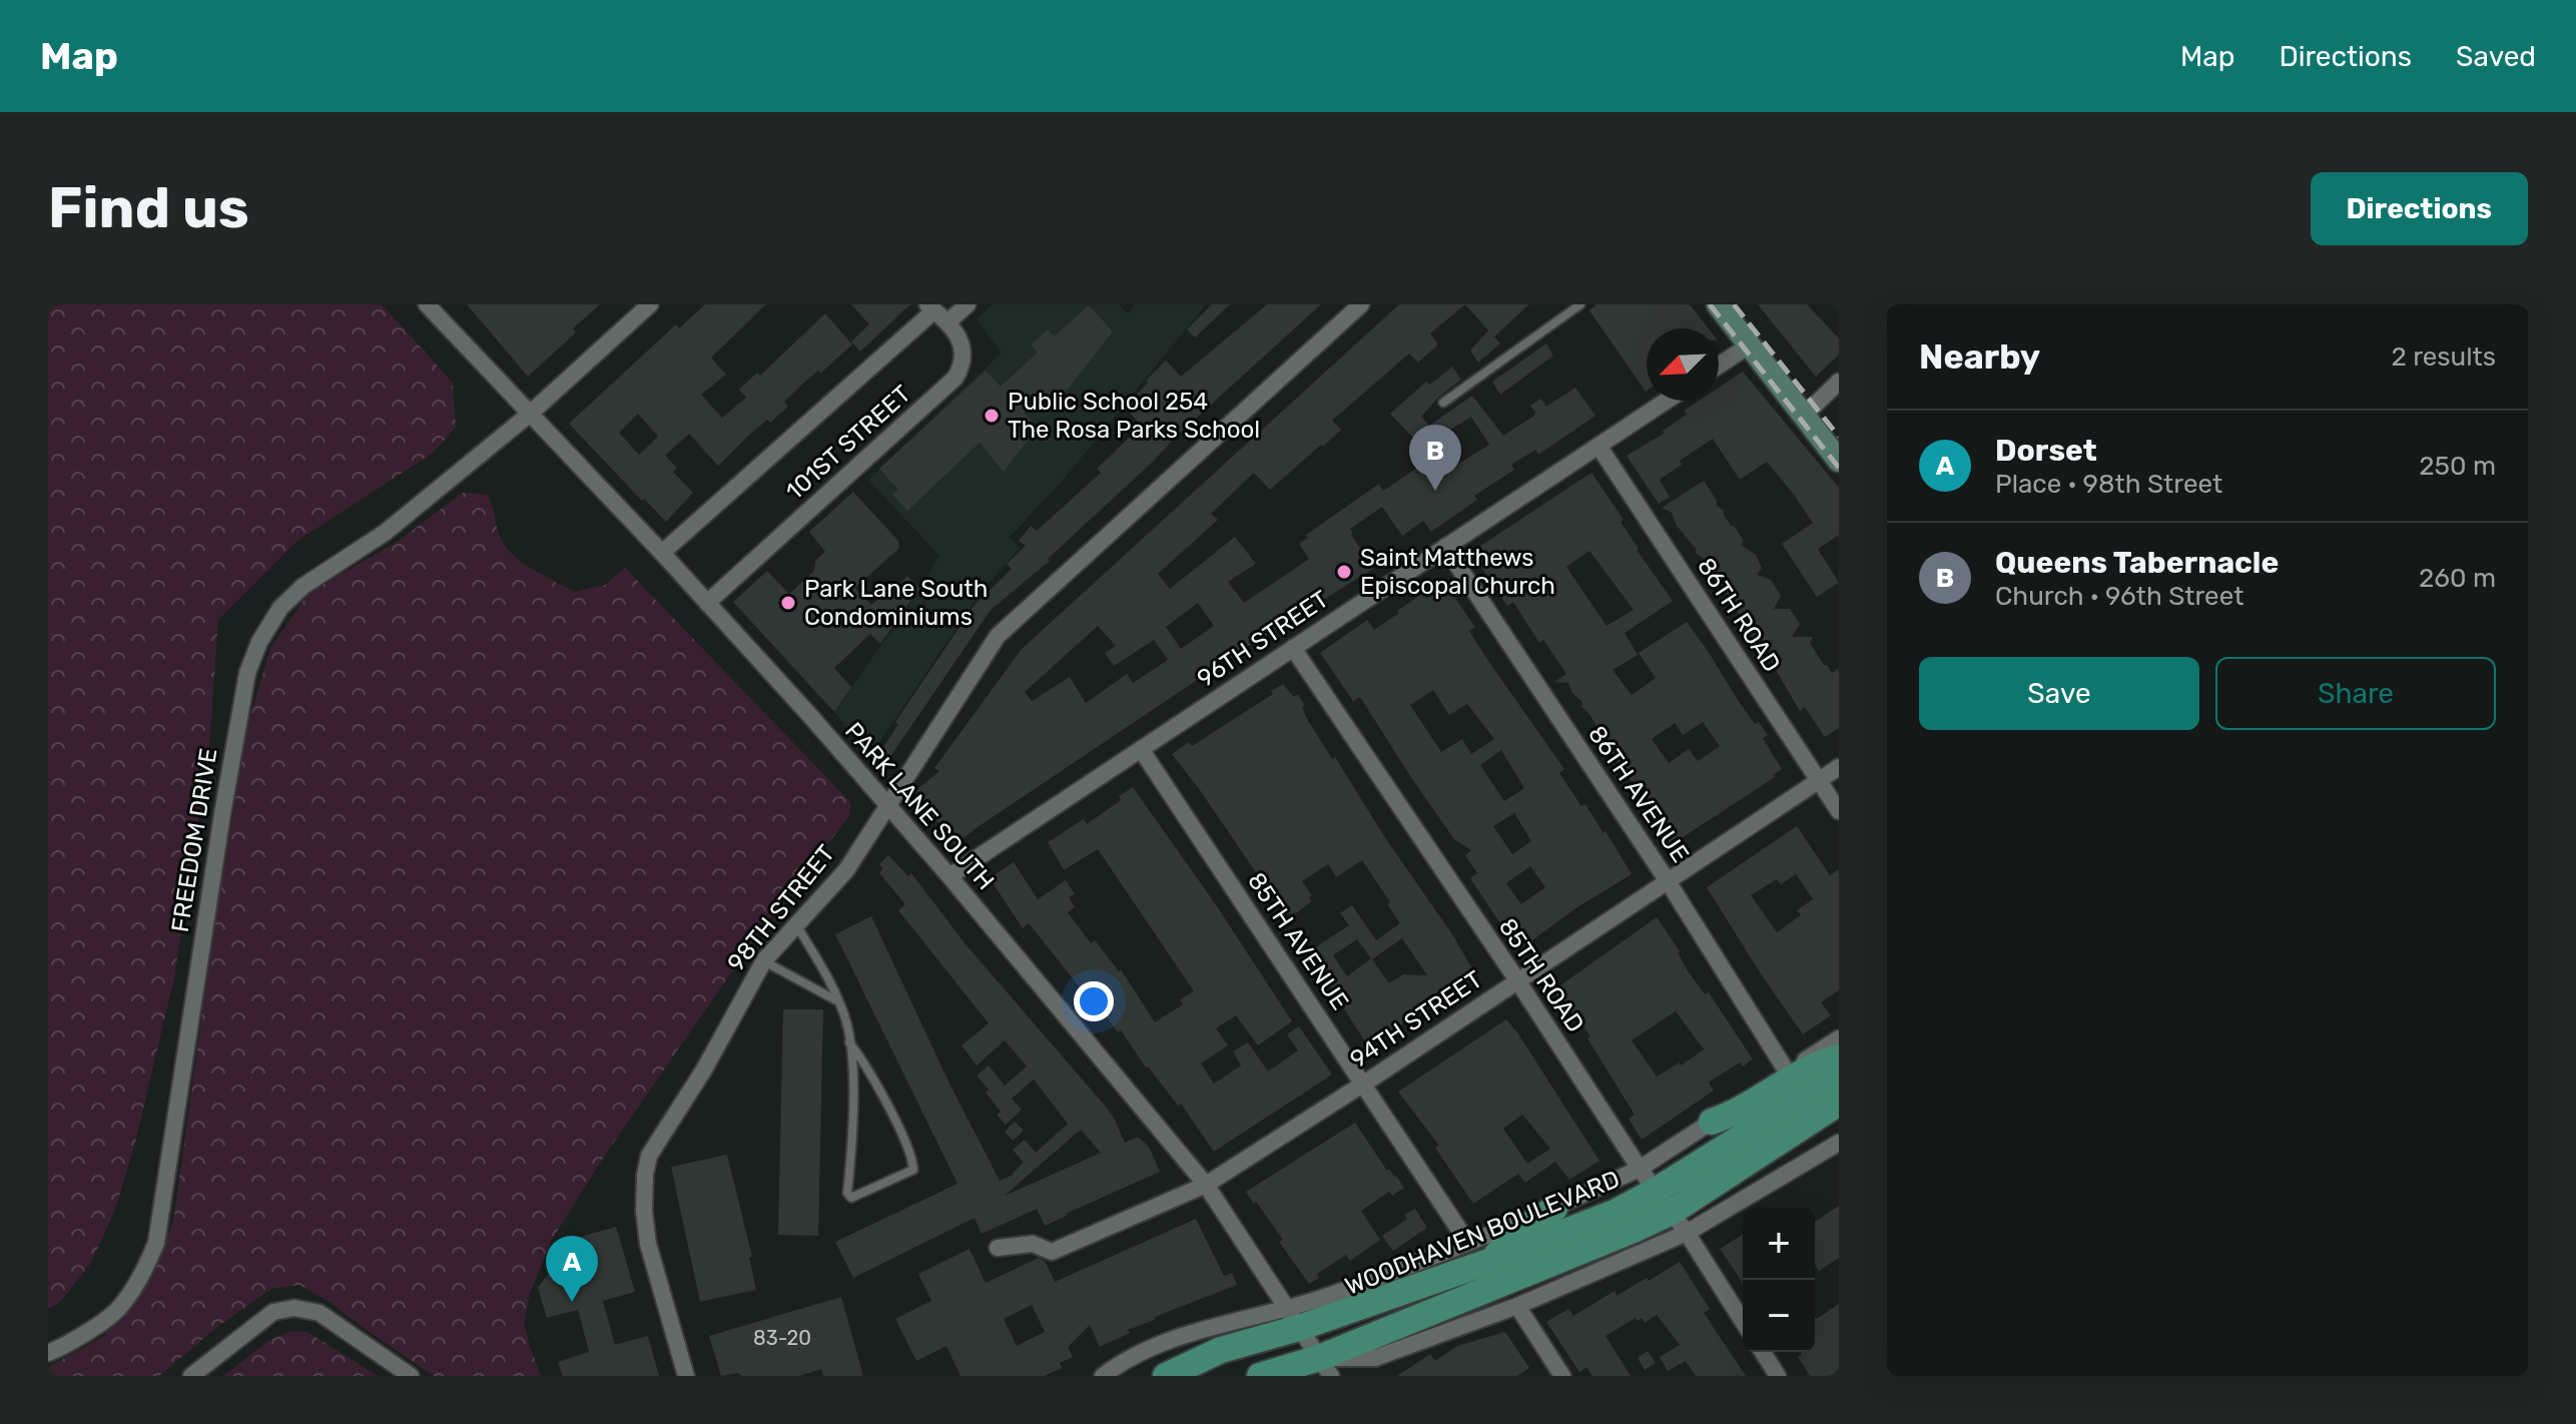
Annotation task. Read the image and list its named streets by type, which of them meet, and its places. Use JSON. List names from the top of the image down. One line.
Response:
{"streets":{"main road":["WOODHAVEN BOULEVARD"],"street":["101ST STREET","86TH ROAD","96TH STREET","86TH AVENUE","PARK LANE SOUTH","FREEDOM DRIVE","98TH STREET","85TH AVENUE","85TH ROAD","94TH STREET"]},"crossings":[["101ST STREET","PARK LANE SOUTH"],["86TH ROAD","96TH STREET"],["86TH ROAD","94TH STREET"],["96TH STREET","86TH AVENUE"],["96TH STREET","PARK LANE SOUTH"],["96TH STREET","85TH AVENUE"],["96TH STREET","85TH ROAD"],["86TH AVENUE","94TH STREET"],["86TH AVENUE","WOODHAVEN BOULEVARD"],["PARK LANE SOUTH","FREEDOM DRIVE"],["PARK LANE SOUTH","98TH STREET"],["PARK LANE SOUTH","94TH STREET"],["PARK LANE SOUTH","WOODHAVEN BOULEVARD"],["85TH AVENUE","94TH STREET"],["85TH AVENUE","WOODHAVEN BOULEVARD"],["85TH ROAD","94TH STREET"],["85TH ROAD","WOODHAVEN BOULEVARD"]],"places":["Public School 254 The Rosa Parks School","Saint Matthews Episcopal Church","Park Lane South Condominiums"],"house_numbers":["83-20"],"north":"bottom left","page":{"header":"Map","nav":["Map","Directions","Saved"],"buttons":["Directions",["Save","Share"]],"title":"Find us","heading":["Nearby","2 results"],"list":[{"mark":"A","name":"Dorset","note":"Place · 98th Street","value":"250 m"},{"mark":"B","name":"Queens Tabernacle","note":"Church · 96th Street","value":"260 m"}],"pins":["B","A"],"map_buttons":["+","−"]}}
